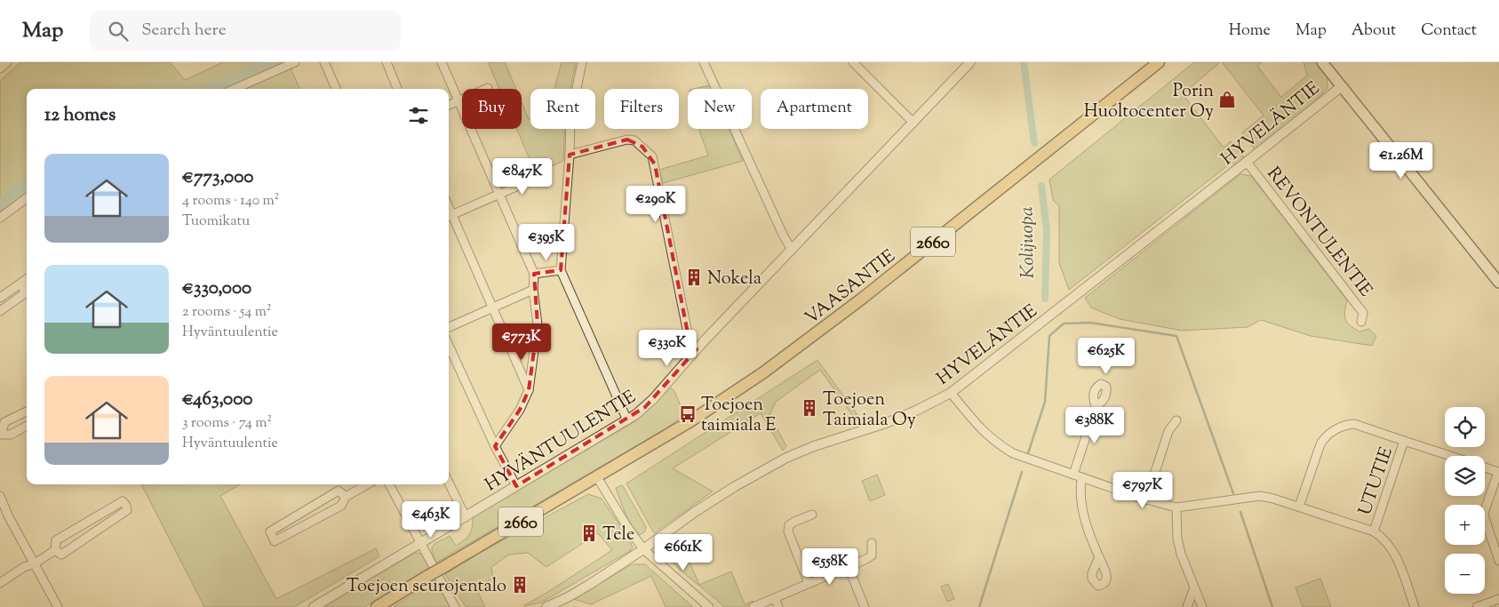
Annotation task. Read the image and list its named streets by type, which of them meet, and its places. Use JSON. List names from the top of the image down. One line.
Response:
{"streets":{"main road":["2660","VAASANTIE"],"street":["HYVELÄNTIE","REVONTULENTIE","HYVÄNTUULENTIE","UTUTIE"]},"crossings":[["HYVELÄNTIE","REVONTULENTIE"],["2660","VAASANTIE"]],"water":["Kolijuopa"],"places":{"shop":["Porin Huoltocenter Oy"],"building":["Nokela","Toejoen Taimiala Oy","Tele","Toejoen seurojentalo"],"bus stop":["Toejoen taimiala E"]},"page":{"header":"Map","search":"Search here","nav":["Home","Map","About","Contact"],"chip":["Buy","Rent","Filters","New","Apartment"],"heading":"12 homes","price":["€1.26M","€847K","€290K","€395K","€773K","€330K","€625K","€388K","€797K","€463K","€661K","€558K"],"list":[{"name":"€773,000","note":"4 rooms · 140 m² · Tuomikatu"},{"name":"€330,000","note":"2 rooms · 54 m² · Hyväntuulentie"},{"name":"€463,000","note":"3 rooms · 74 m² · Hyväntuulentie"}],"map_buttons":["+","−"]}}
